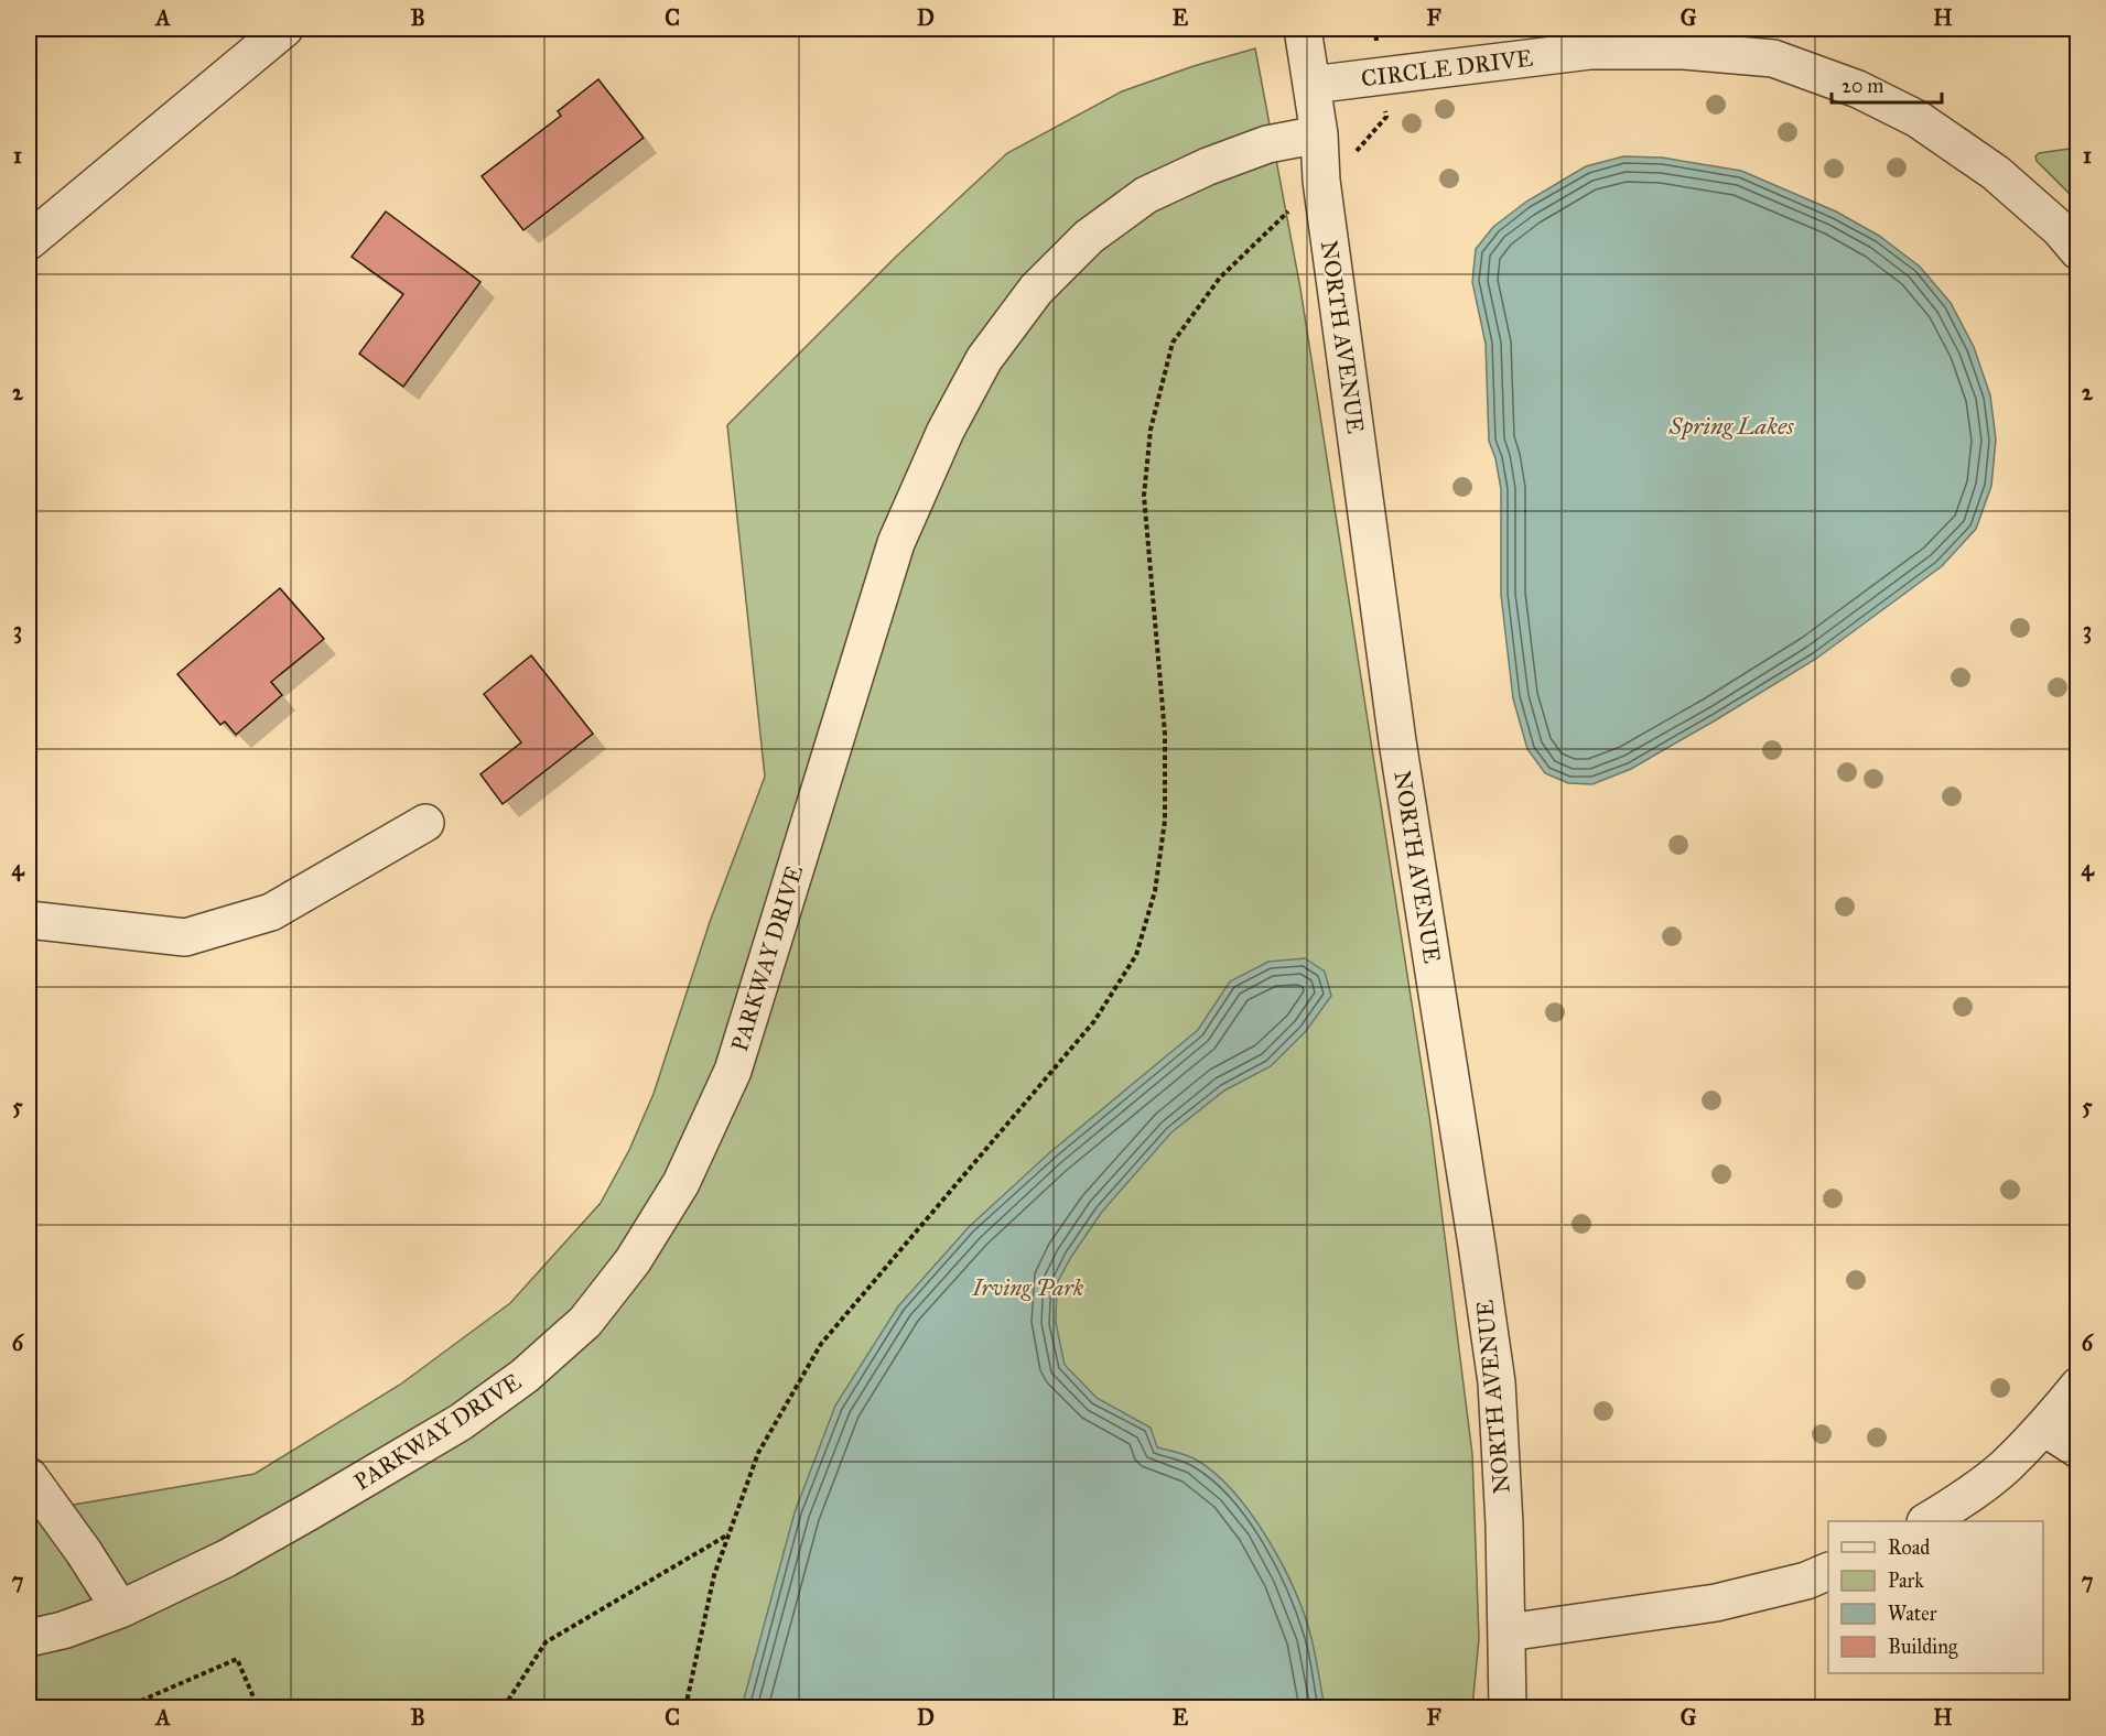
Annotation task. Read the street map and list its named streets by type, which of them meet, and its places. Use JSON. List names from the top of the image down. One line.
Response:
{"streets":{"street":["CIRCLE DRIVE","NORTH AVENUE","PARKWAY DRIVE"]},"crossings":[["CIRCLE DRIVE","NORTH AVENUE"],["NORTH AVENUE","PARKWAY DRIVE"]],"water":["Spring Lakes"],"parks":["Irving Park"],"legend":["Road","Park","Water","Building"],"scale_bar":"20 m","grid":{"columns":["A","B","C","D","E","F","G","H"],"rows":["1","2","3","4","5","6","7"]}}
